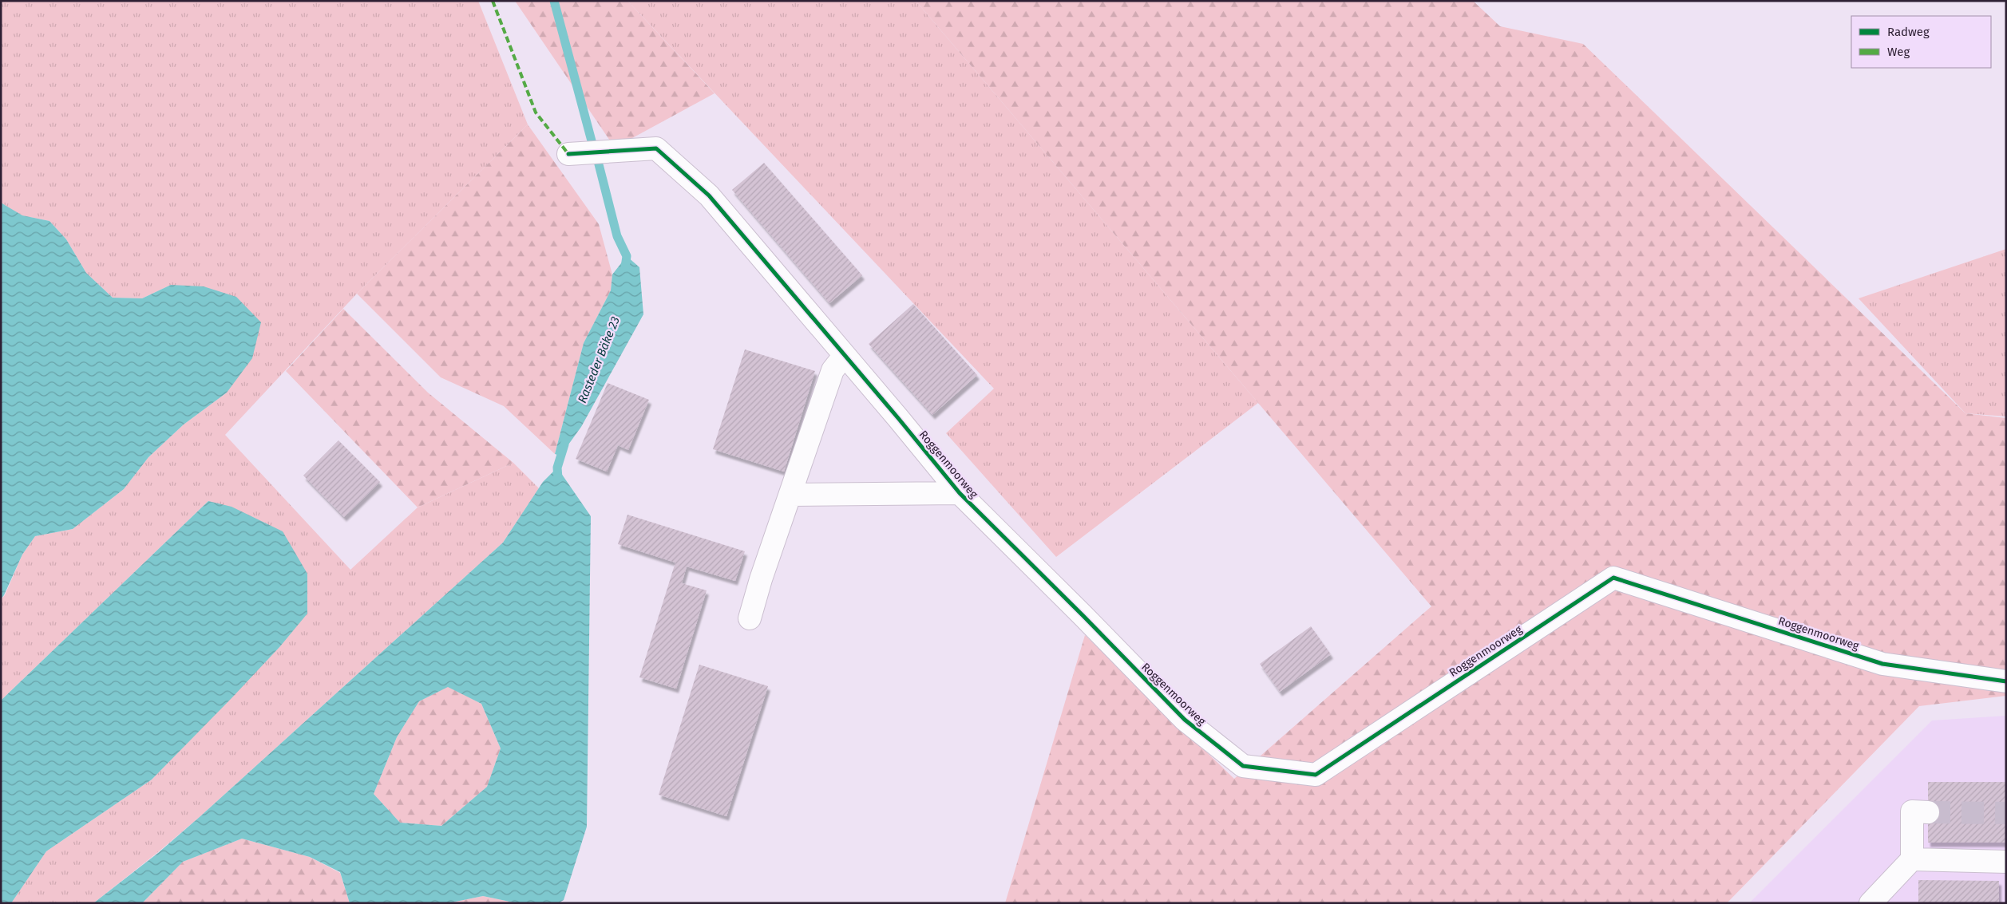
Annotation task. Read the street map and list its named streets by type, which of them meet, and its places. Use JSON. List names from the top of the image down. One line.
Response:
{"streets":{"street":["Roggenmoorweg"]},"water":["Rasteder Bäke 23"],"legend":["Radweg","Weg"]}
